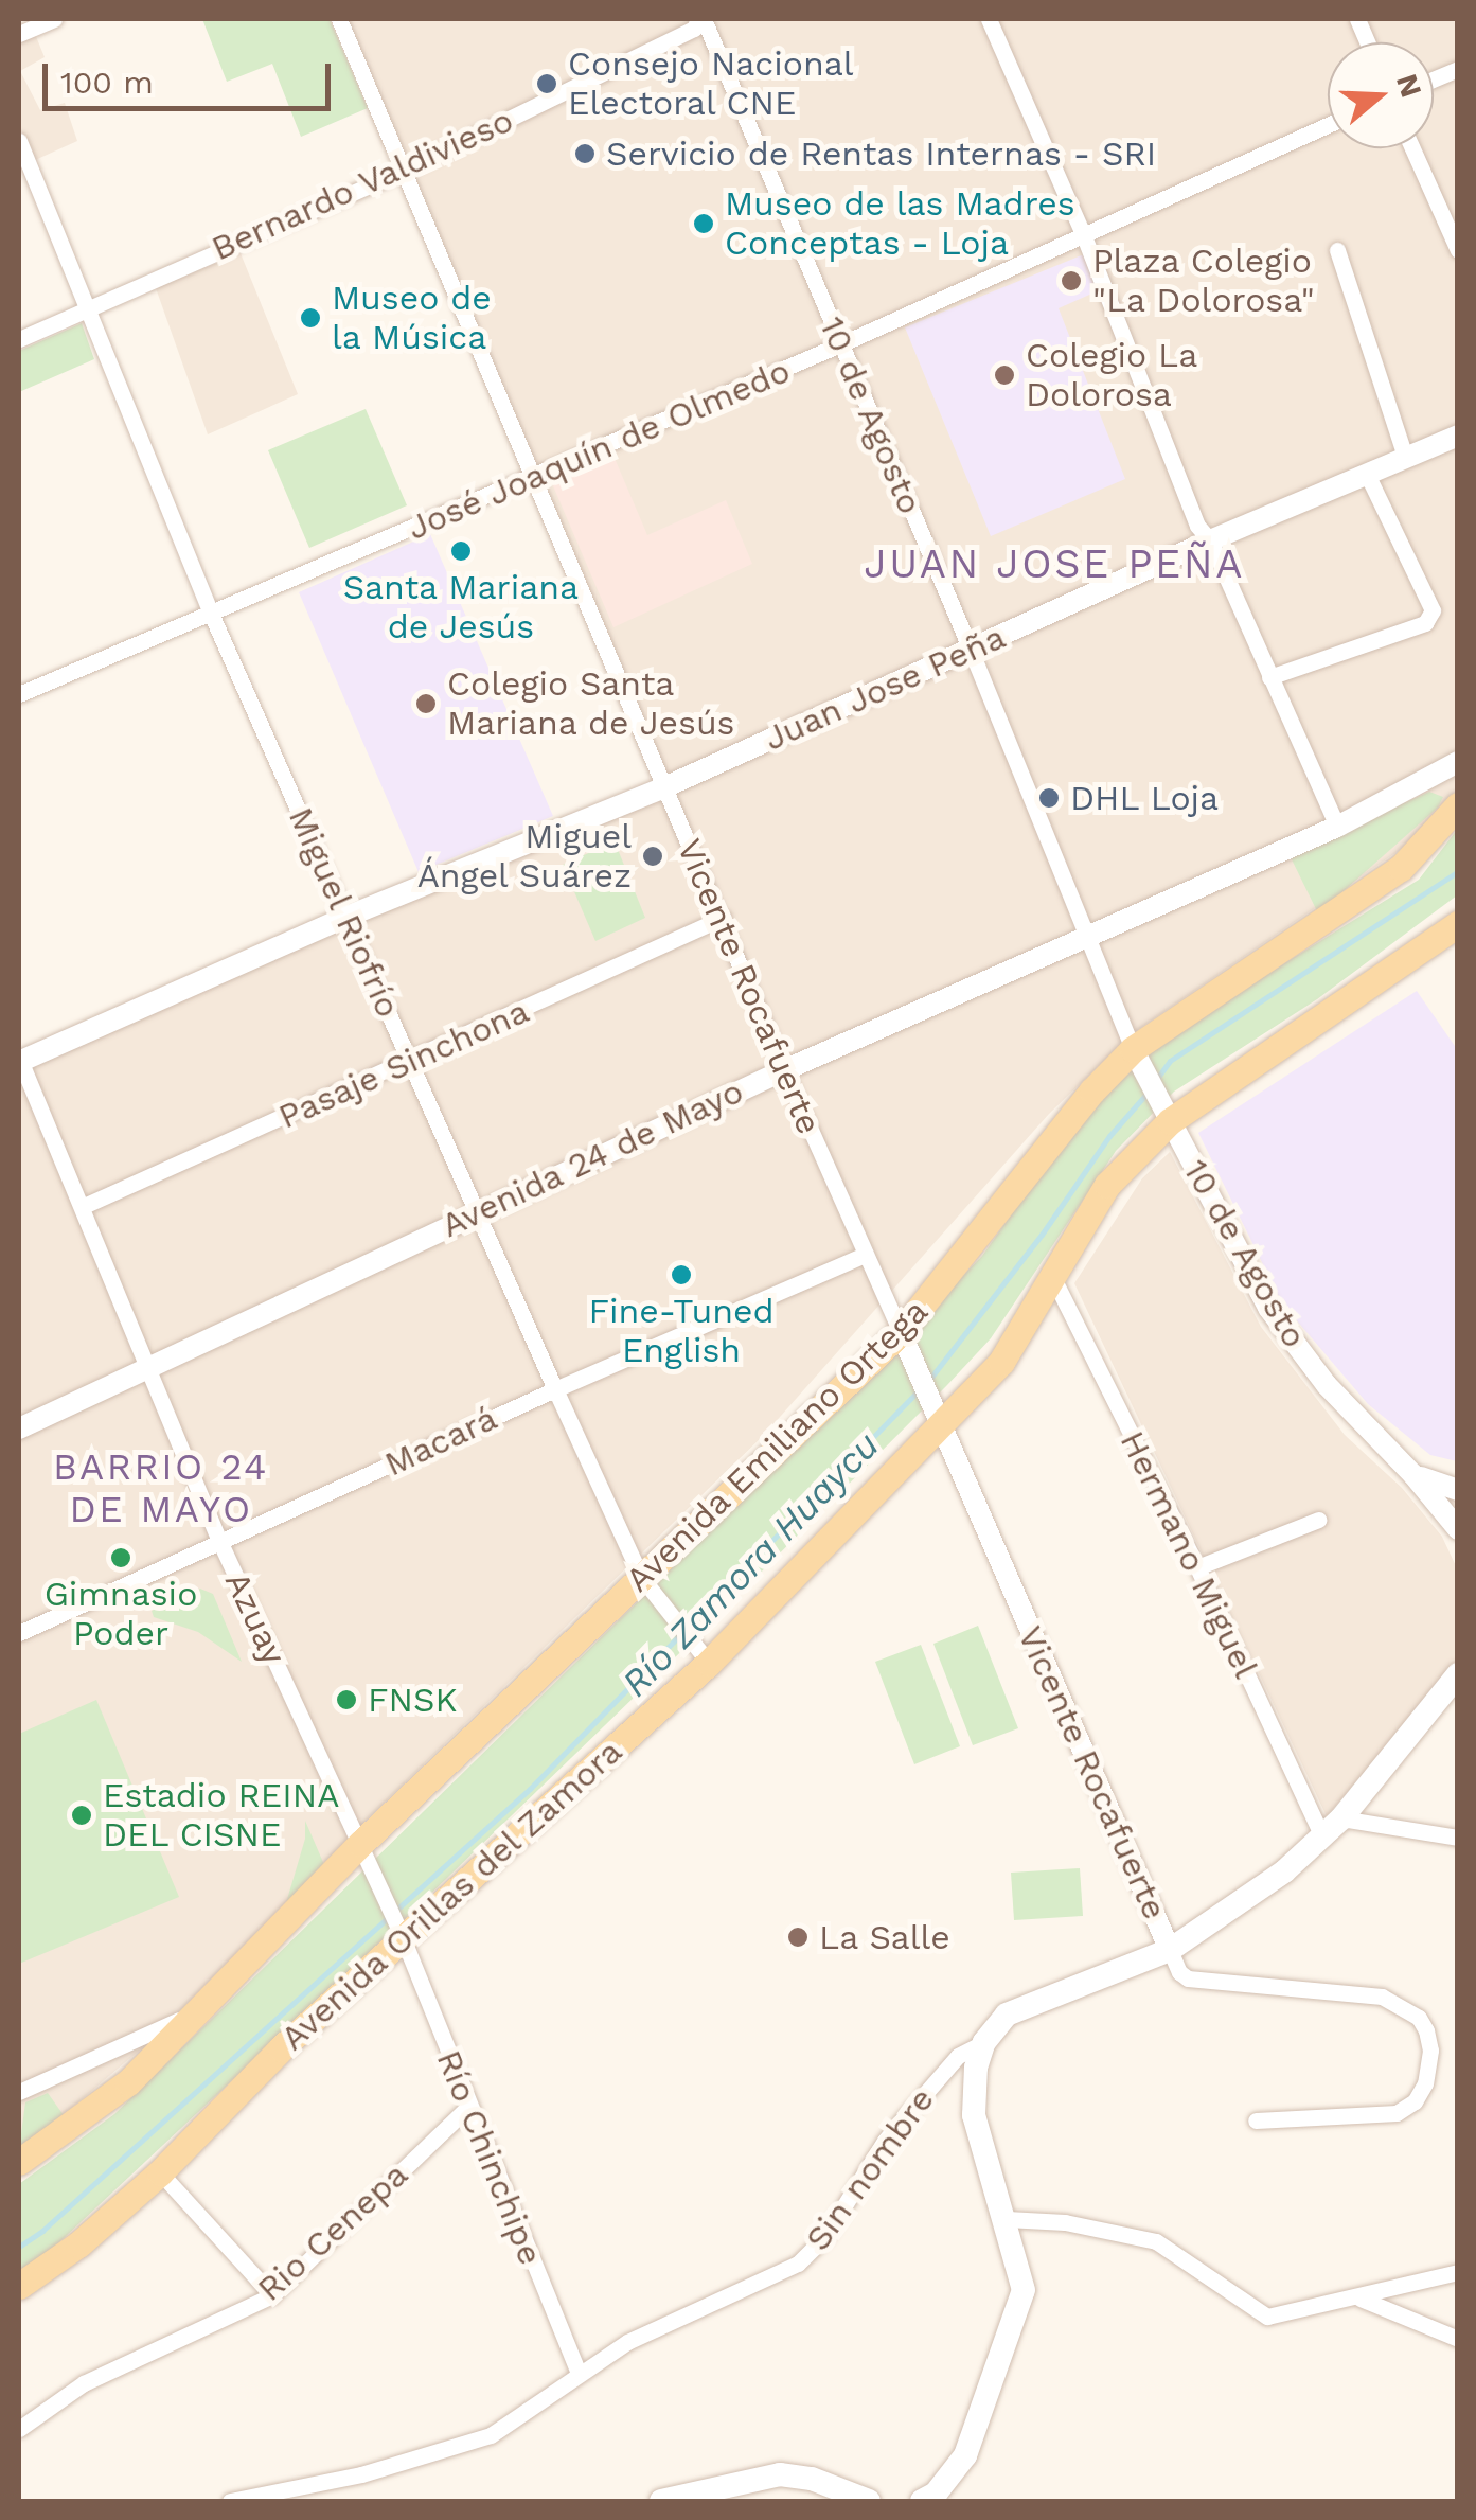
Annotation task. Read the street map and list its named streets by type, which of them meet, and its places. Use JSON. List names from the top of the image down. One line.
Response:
{"streets":{"main road":["Avenida Emiliano Ortega","Avenida Orillas del Zamora"],"street":["Bernardo Valdivieso","10 de Agosto","José Joaquín de Olmedo","Juan Jose Peña","Miguel Riofrío","Vicente Rocafuerte","Pasaje Sinchona","Avenida 24 de Mayo","Macará","Hermano Miguel","Azuay","Río Chinchipe","Sin nombre","Rio Cenepa"]},"crossings":[["Bernardo Valdivieso","10 de Agosto"],["Bernardo Valdivieso","Miguel Riofrío"],["Bernardo Valdivieso","Vicente Rocafuerte"],["10 de Agosto","José Joaquín de Olmedo"],["10 de Agosto","Juan Jose Peña"],["10 de Agosto","Avenida 24 de Mayo"],["10 de Agosto","Avenida Emiliano Ortega"],["10 de Agosto","Avenida Orillas del Zamora"],["José Joaquín de Olmedo","Miguel Riofrío"],["José Joaquín de Olmedo","Vicente Rocafuerte"],["Juan Jose Peña","Miguel Riofrío"],["Juan Jose Peña","Vicente Rocafuerte"],["Juan Jose Peña","Azuay"],["Miguel Riofrío","Pasaje Sinchona"],["Miguel Riofrío","Avenida 24 de Mayo"],["Miguel Riofrío","Macará"],["Miguel Riofrío","Avenida Emiliano Ortega"],["Miguel Riofrío","Avenida Orillas del Zamora"],["Vicente Rocafuerte","Pasaje Sinchona"],["Vicente Rocafuerte","Avenida 24 de Mayo"],["Vicente Rocafuerte","Macará"],["Vicente Rocafuerte","Avenida Emiliano Ortega"],["Vicente Rocafuerte","Avenida Orillas del Zamora"],["Pasaje Sinchona","Azuay"],["Avenida 24 de Mayo","Azuay"],["Macará","Azuay"],["Avenida Emiliano Ortega","Azuay"],["Hermano Miguel","Avenida Orillas del Zamora"],["Azuay","Avenida Orillas del Zamora"],["Azuay","Río Chinchipe"],["Avenida Orillas del Zamora","Río Chinchipe"],["Río Chinchipe","Sin nombre"],["Río Chinchipe","Rio Cenepa"]],"districts":["JUAN JOSE PEÑA","BARRIO 24 DE MAYO"],"water":["Río Zamora Huaycu"],"places":["Consejo Nacional Electoral CNE","Servicio de Rentas Internas - SRI","Museo de las Madres Conceptas - Loja","Plaza Colegio \"La Dolorosa\"","Museo de la Música","Colegio La Dolorosa","Santa Mariana de Jesús","Colegio Santa Mariana de Jesús","DHL Loja","Miguel Ángel Suárez","Fine-Tuned English","Gimnasio Poder","FNSK","Estadio REINA DEL CISNE","La Salle"],"scale_bar":"100 m","north":"right"}
